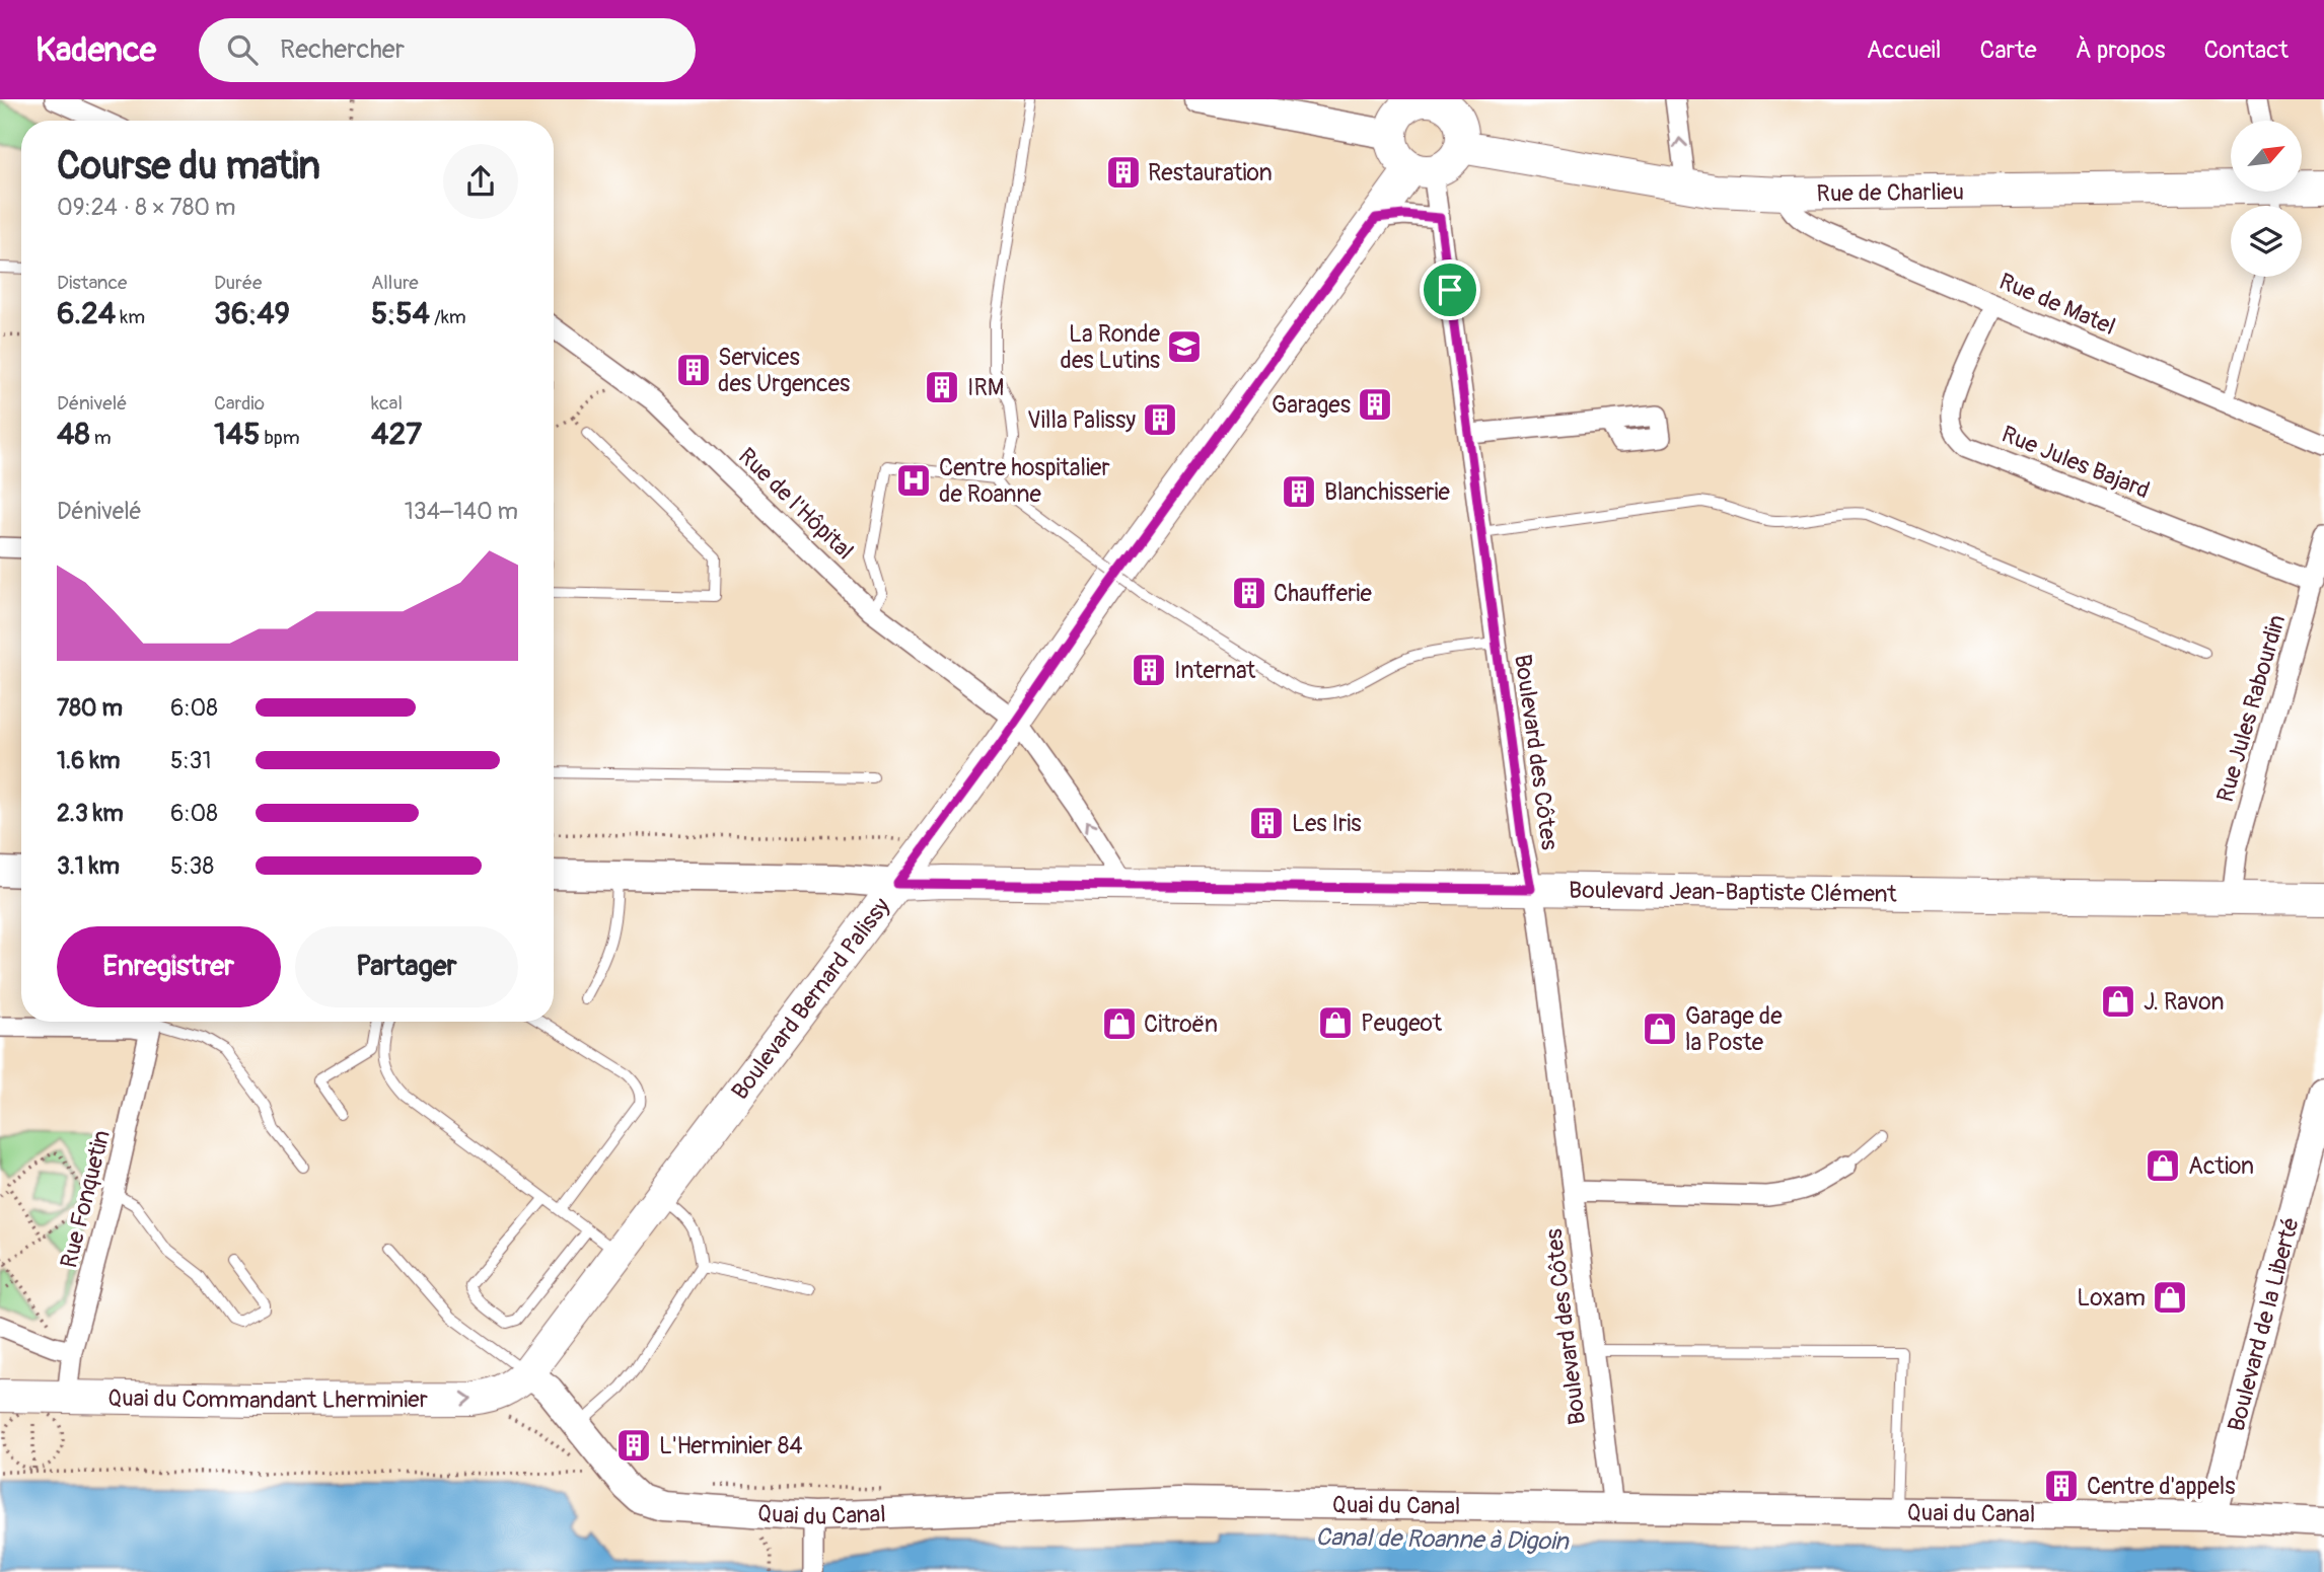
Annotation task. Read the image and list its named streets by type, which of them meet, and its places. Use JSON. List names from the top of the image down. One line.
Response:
{"streets":{"main road":["Rue de Charlieu","Boulevard Jean-Baptiste Clément","Boulevard Bernard Palissy","Quai du Commandant Lherminier"],"street":["Rue de Matel","Rue Jules Bajard","Rue de l'Hôpital","Rue Jules Rabourdin","Boulevard des Côtes","Rue Fonquetin","Boulevard de la Liberté","Quai du Canal"]},"crossings":[["Rue de Charlieu","Rue de Matel"],["Rue de Charlieu","Boulevard des Côtes"],["Rue de Charlieu","Boulevard Bernard Palissy"],["Rue de Matel","Rue Jules Bajard"],["Rue Jules Bajard","Rue Jules Rabourdin"],["Rue de l'Hôpital","Boulevard Jean-Baptiste Clément"],["Rue de l'Hôpital","Boulevard Bernard Palissy"],["Rue Jules Rabourdin","Boulevard Jean-Baptiste Clément"],["Boulevard des Côtes","Boulevard Jean-Baptiste Clément"],["Boulevard des Côtes","Boulevard Bernard Palissy"],["Boulevard des Côtes","Quai du Canal"],["Boulevard Jean-Baptiste Clément","Boulevard Bernard Palissy"],["Boulevard Bernard Palissy","Quai du Commandant Lherminier"],["Boulevard Bernard Palissy","Quai du Canal"],["Rue Fonquetin","Quai du Commandant Lherminier"],["Boulevard de la Liberté","Quai du Canal"],["Quai du Commandant Lherminier","Quai du Canal"]],"one_way":["Quai du Commandant Lherminier"],"water":["Canal de Roanne à Digoin"],"places":{"building":["Restauration","Services des Urgences","IRM","Garages","Villa Palissy","Blanchisserie","Chaufferie","Internat","Les Iris","L'Herminier 84","Centre d'appels"],"school or university":["La Ronde des Lutins"],"hospital":["Centre hospitalier de Roanne"],"shop":["J. Ravon","Peugeot","Citroën","Garage de la Poste","Action","Loxam"]},"north":"top right","page":{"header":"Kadence","search":"Rechercher","nav":["Accueil","Carte","À propos","Contact"],"heading":["Course du matin","09:24 · 8 × 780 m"],"stats":[["Distance","6.24 km"],["Durée","36:49"],["Allure","5:54 /km"],["Dénivelé","48 m"],["Cardio","145 bpm"],["kcal","427"]],"chart":["Dénivelé","134–140 m"],"list":[{"name":"780 m","note":"6:08"},{"name":"1.6 km","note":"5:31"},{"name":"2.3 km","note":"6:08"},{"name":"3.1 km","note":"5:38"}],"buttons":["Enregistrer","Partager"]}}
